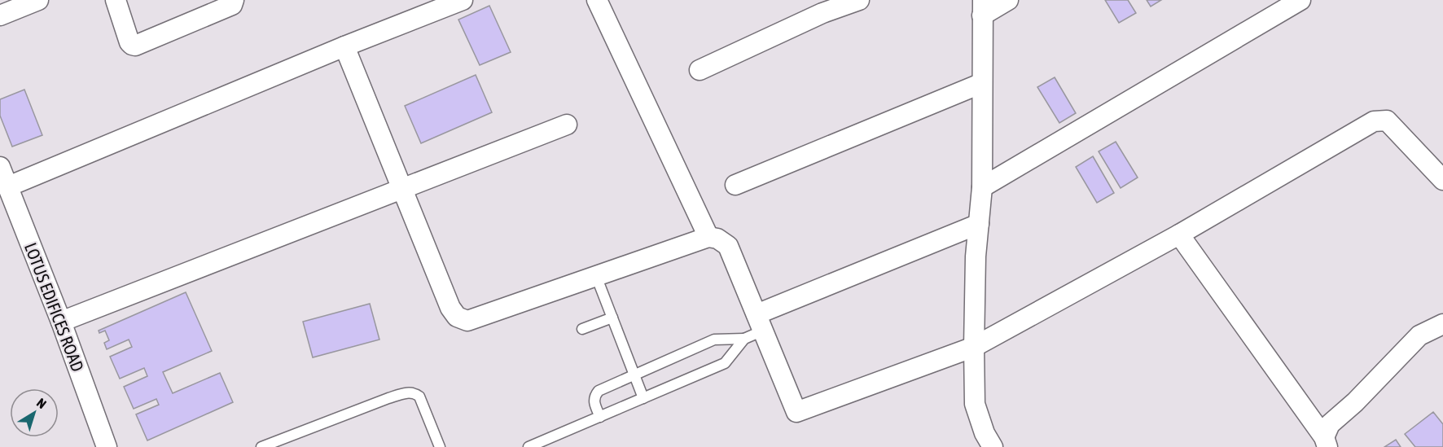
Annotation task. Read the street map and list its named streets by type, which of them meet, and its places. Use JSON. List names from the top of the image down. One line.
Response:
{"streets":{"street":["LOTUS EDIFICES ROAD"]},"north":"top right"}
